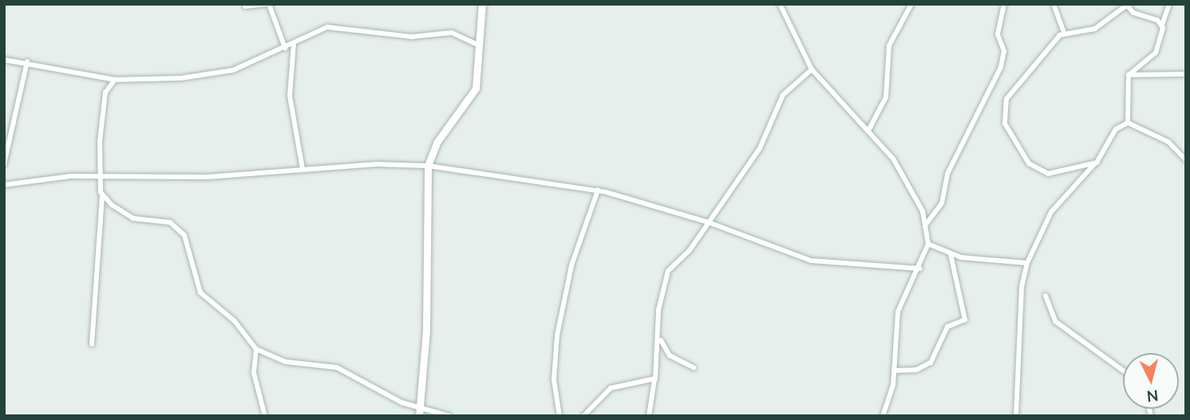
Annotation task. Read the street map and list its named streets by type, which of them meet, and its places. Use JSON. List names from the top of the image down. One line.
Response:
{"north":"bottom"}
